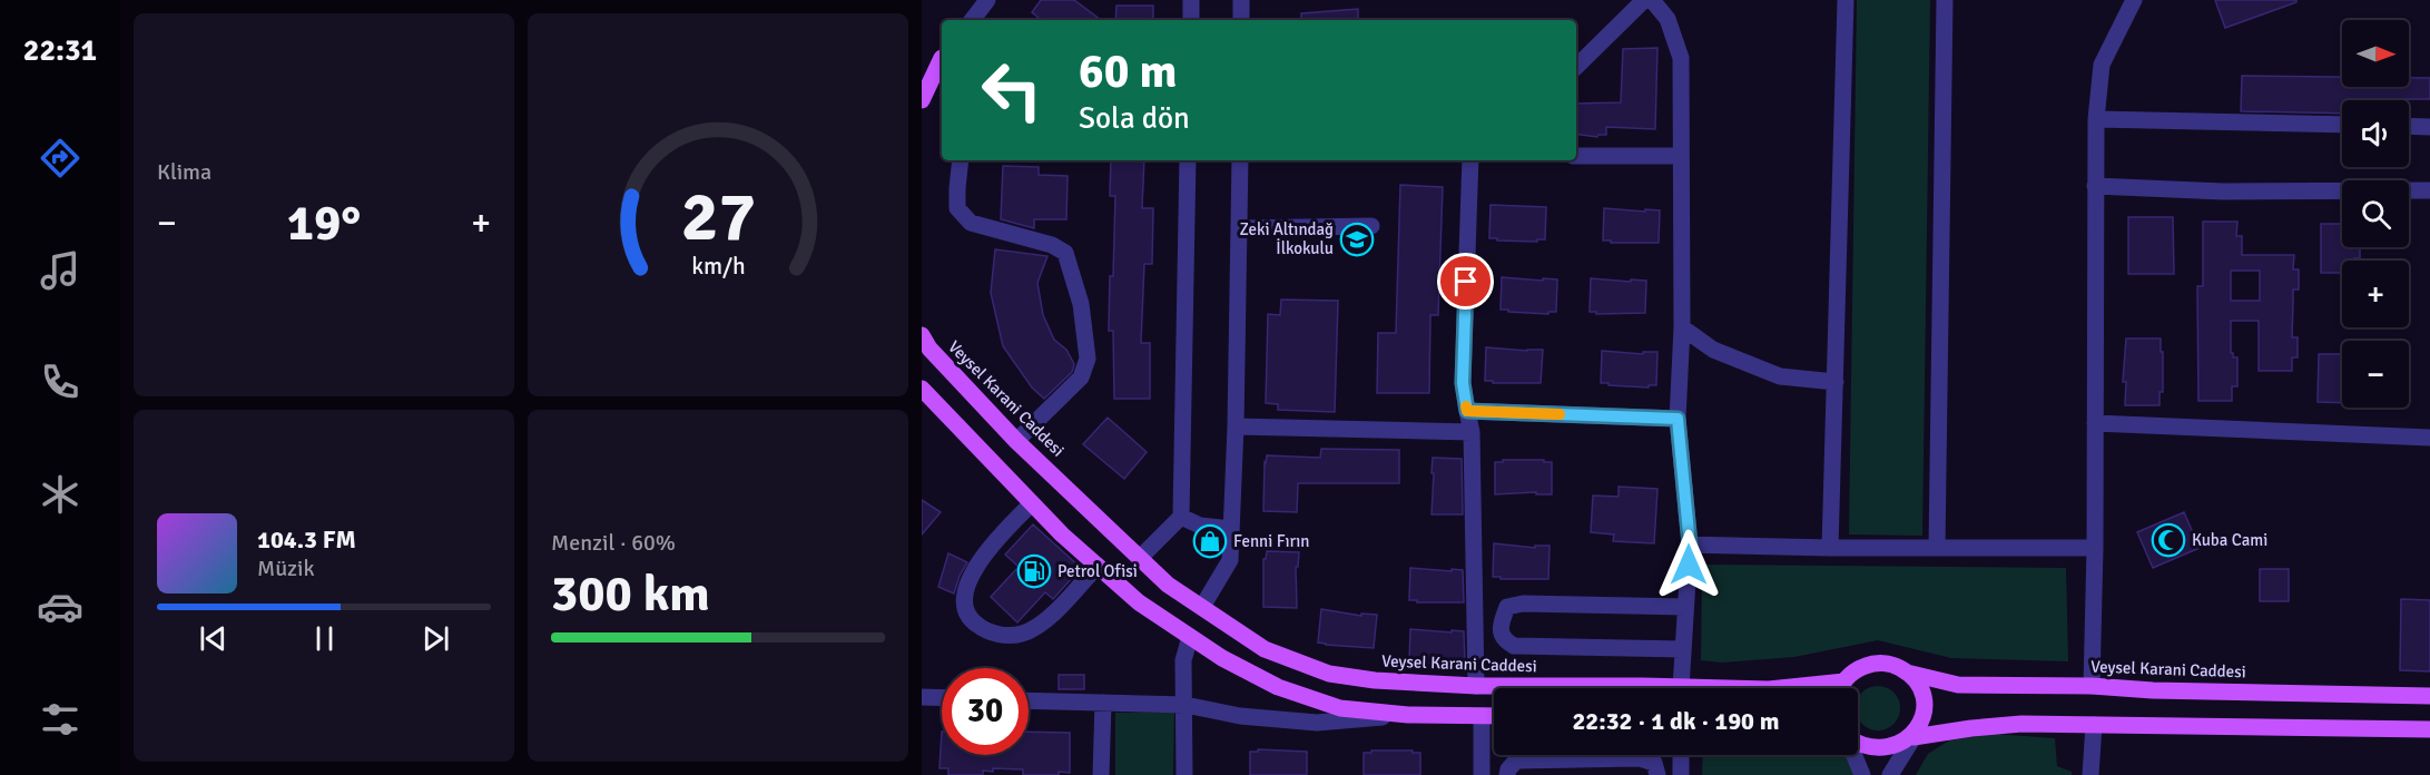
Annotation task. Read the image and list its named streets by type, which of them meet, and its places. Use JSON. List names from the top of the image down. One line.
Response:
{"streets":{"main road":["Veysel Karani Caddesi"]},"places":{"school or university":["Zeki Altındağ İlkokulu"],"mosque":["Kuba Cami"],"shop":["Fenni Fırın"],"fuel station":["Petrol Ofisi"]},"north":"right","page":{"tabs":"22:31","tile":["Klima",["Menzil · 60%","300 km"]],"map_buttons":["+","−"],"turn":["60 m","Sola dön"],"heat":["−","19°","+"],"song":["104.3 FM","Müzik"],"limit":"30","trip":"22:32 · 1 dk · 190 m","gauge":["27","km/h"]}}
